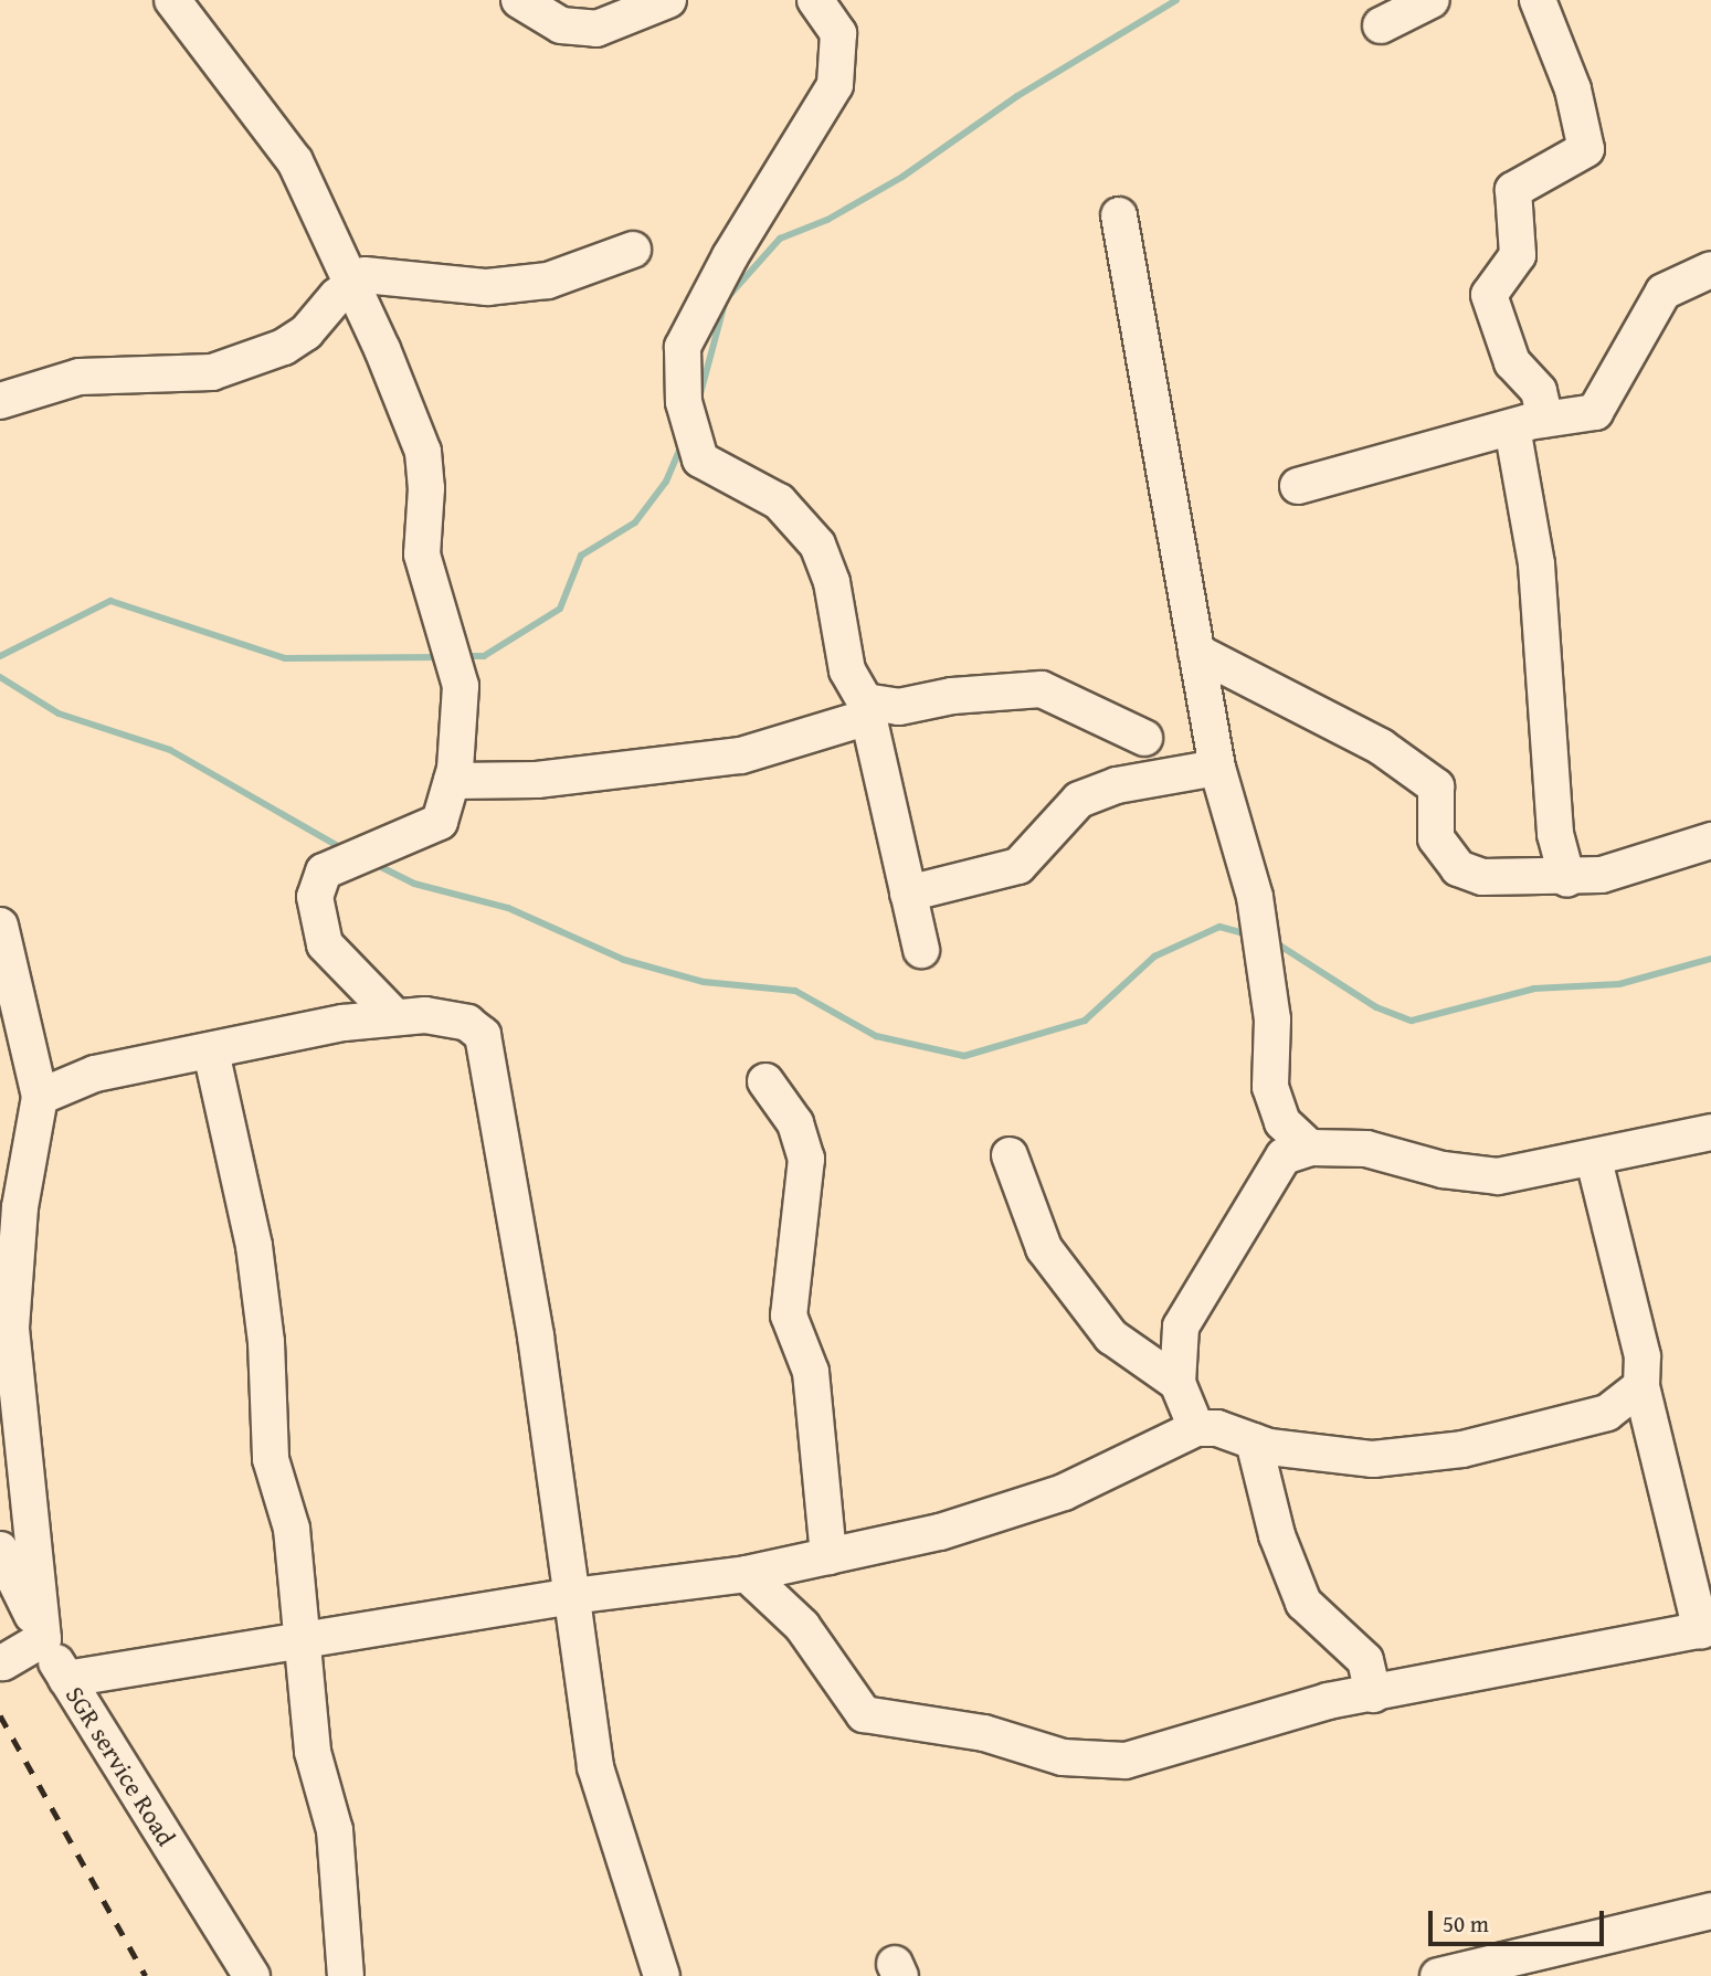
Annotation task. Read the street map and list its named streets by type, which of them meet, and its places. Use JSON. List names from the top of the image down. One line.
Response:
{"streets":{"street":["SGR service Road"]},"scale_bar":"50 m"}
